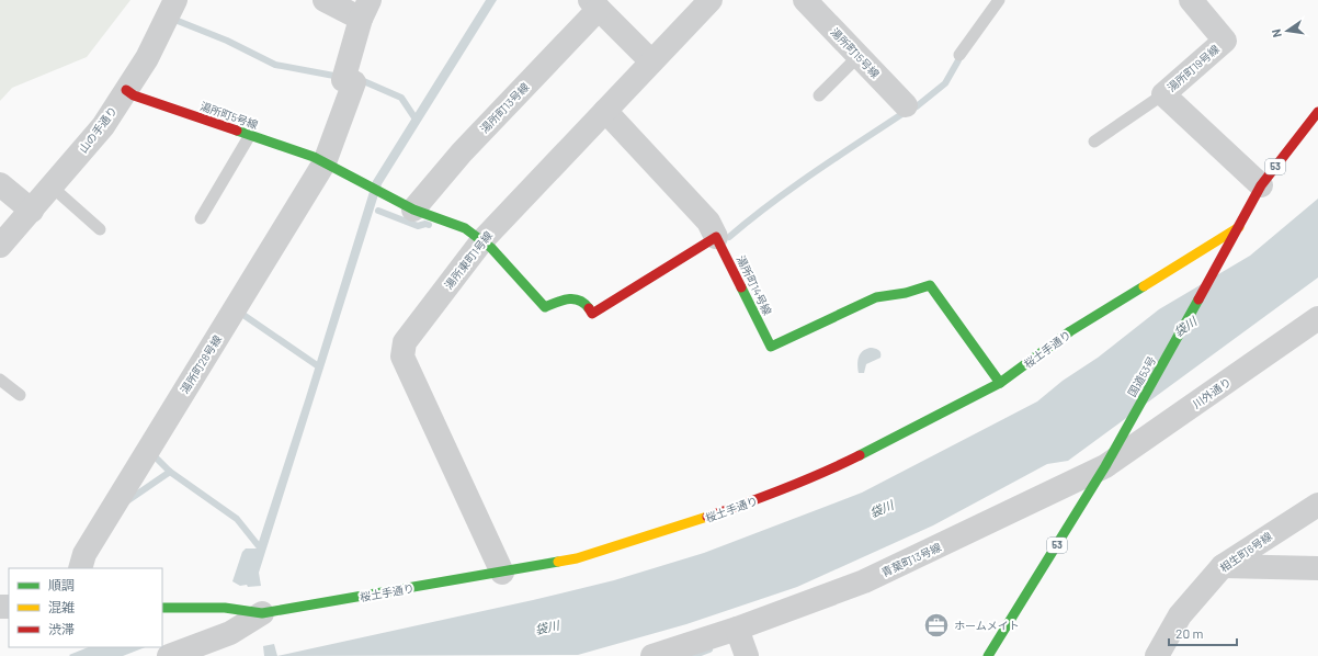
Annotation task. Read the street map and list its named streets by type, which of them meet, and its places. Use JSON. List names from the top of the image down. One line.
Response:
{"streets":{"main road":["湯所町5号線","53","湯所町14号線","桜土手通り","国道53号"],"street":["湯所町15号線","湯所町19号線","湯所町13号線","山の手通り","湯所東町1号線","湯所町28号線","川外通り","相生町6号線","青葉町13号線"]},"crossings":[["湯所町19号線","国道53号"],["湯所町13号線","湯所町5号線"],["湯所町5号線","山の手通り"],["湯所町5号線","湯所東町1号線"],["湯所町5号線","湯所町28号線"],["湯所東町1号線","桜土手通り"],["湯所町14号線","桜土手通り"],["桜土手通り","国道53号"],["国道53号","川外通り"],["国道53号","青葉町13号線"],["川外通り","青葉町13号線"]],"water":["袋川"],"places":{"office":["ホームメイト"]},"legend":["順調","混雑","渋滞"],"scale_bar":"20 m","north":"left"}
